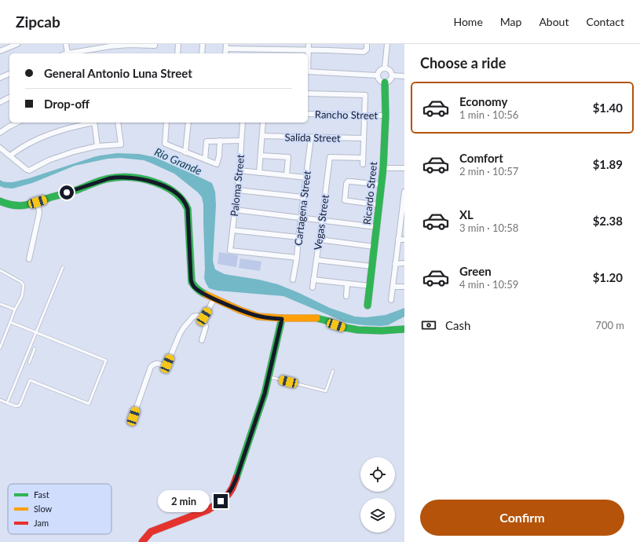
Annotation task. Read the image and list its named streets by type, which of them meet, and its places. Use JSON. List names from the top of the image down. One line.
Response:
{"streets":{"street":["Rancho Street","Salida Street","Paloma Street","Ricardo Street","Cartagena Street","Vegas Street"]},"crossings":[["Rancho Street","Ricardo Street"],["Salida Street","Cartagena Street"],["Paloma Street","Cartagena Street"]],"water":["Rio Grande"],"legend":["Fast","Slow","Jam"],"page":{"header":"Zipcab","nav":["Home","Map","About","Contact"],"heading":"Choose a ride","banner":["General Antonio Luna Street","Drop-off"],"list":[{"name":"Economy","note":"1 min · 10:56","value":"$1.40"},{"name":"Comfort","note":"2 min · 10:57","value":"$1.89"},{"name":"XL","note":"3 min · 10:58","value":"$2.38"},{"name":"Green","note":"4 min · 10:59","value":"$1.20"}],"pay":["Cash","700 m"],"bubble":"2 min","buttons":"Confirm"}}
